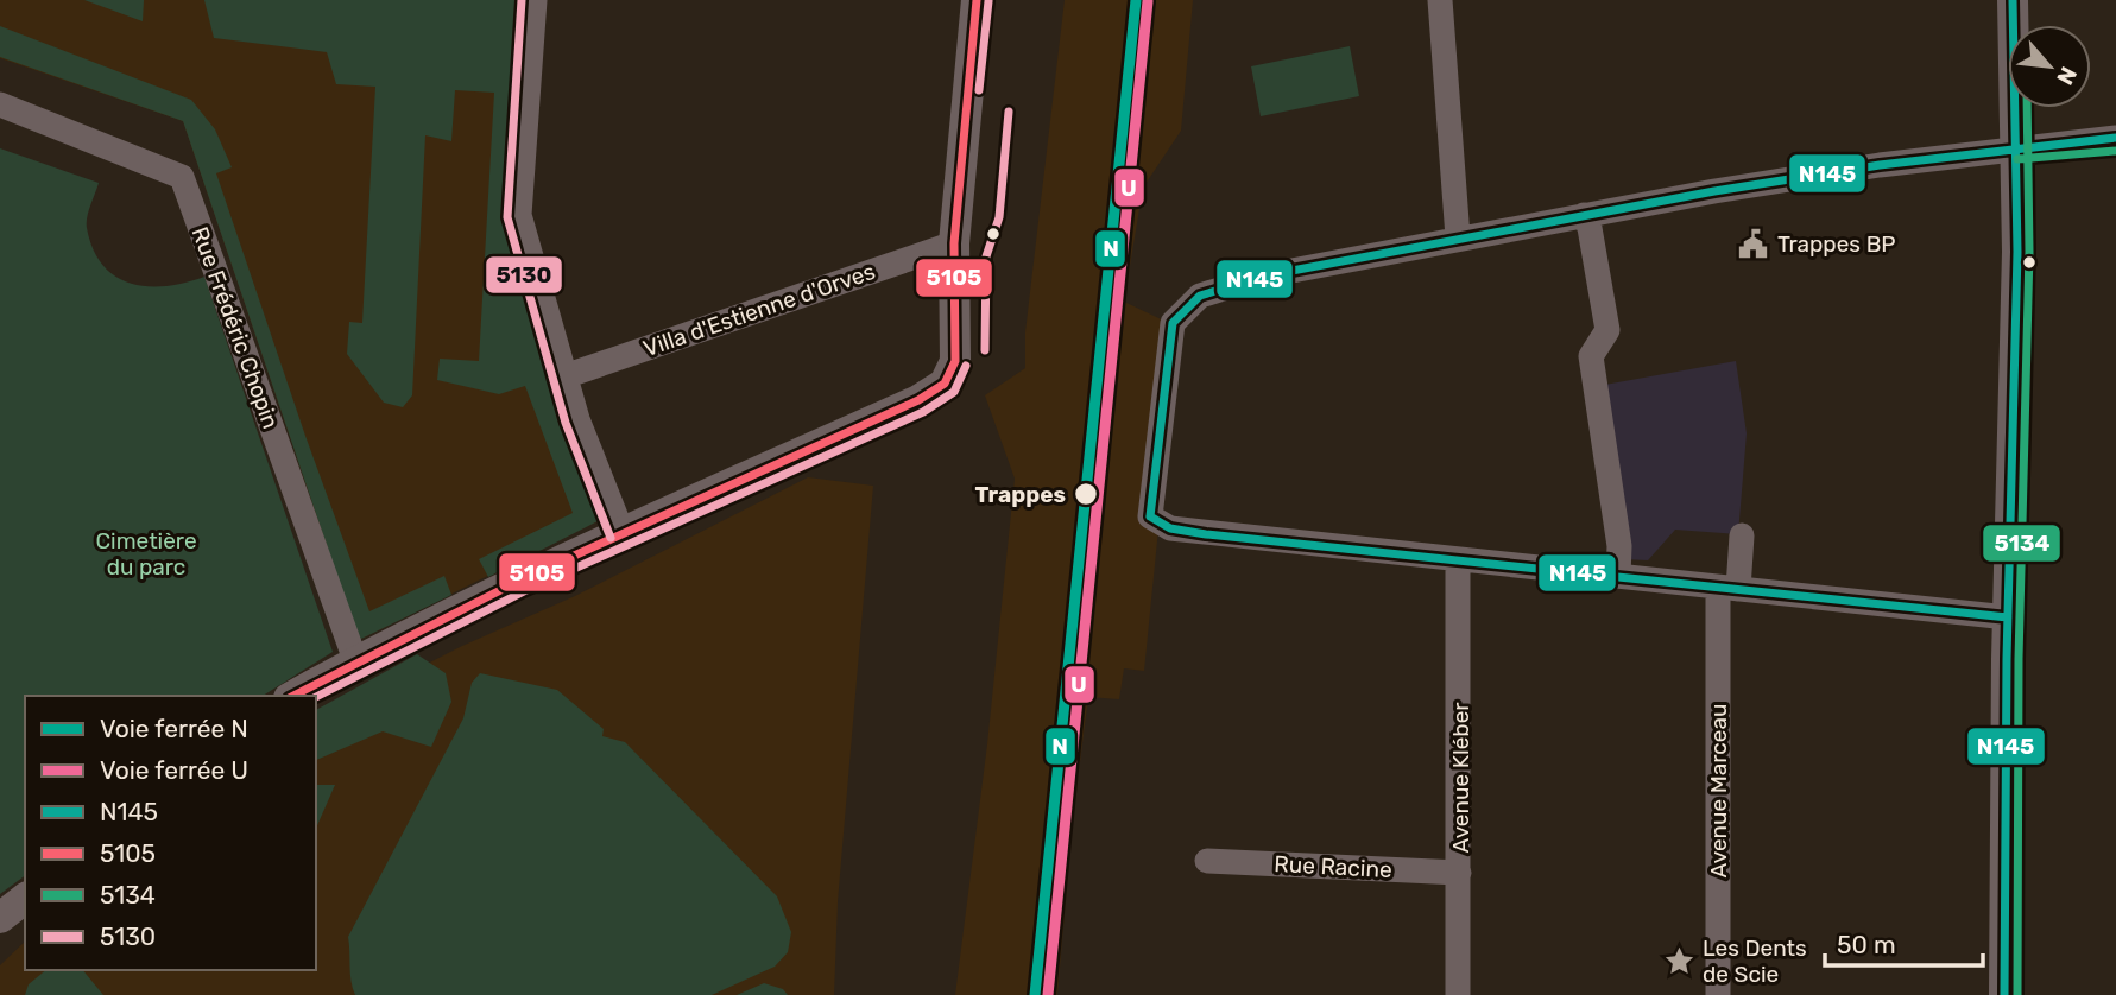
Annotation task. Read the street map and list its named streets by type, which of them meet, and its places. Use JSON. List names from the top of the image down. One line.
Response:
{"streets":{"street":["Villa d'Estienne d'Orves","Rue Frédéric Chopin","Avenue Kléber","Avenue Marceau","Rue Racine"]},"crossings":[["Avenue Kléber","Rue Racine"]],"parks":["Cimetière du parc"],"places":{"public building":["Trappes BP"],"other":["Trappes"],"place":["Les Dents de Scie"]},"lines":["rail line N","transit line N145","transit line 5105","transit line 5130","rail line U","transit line 5134"],"legend":["Voie ferrée N","Voie ferrée U","N145","5105","5134","5130"],"scale_bar":"50 m","north":"bottom right"}
